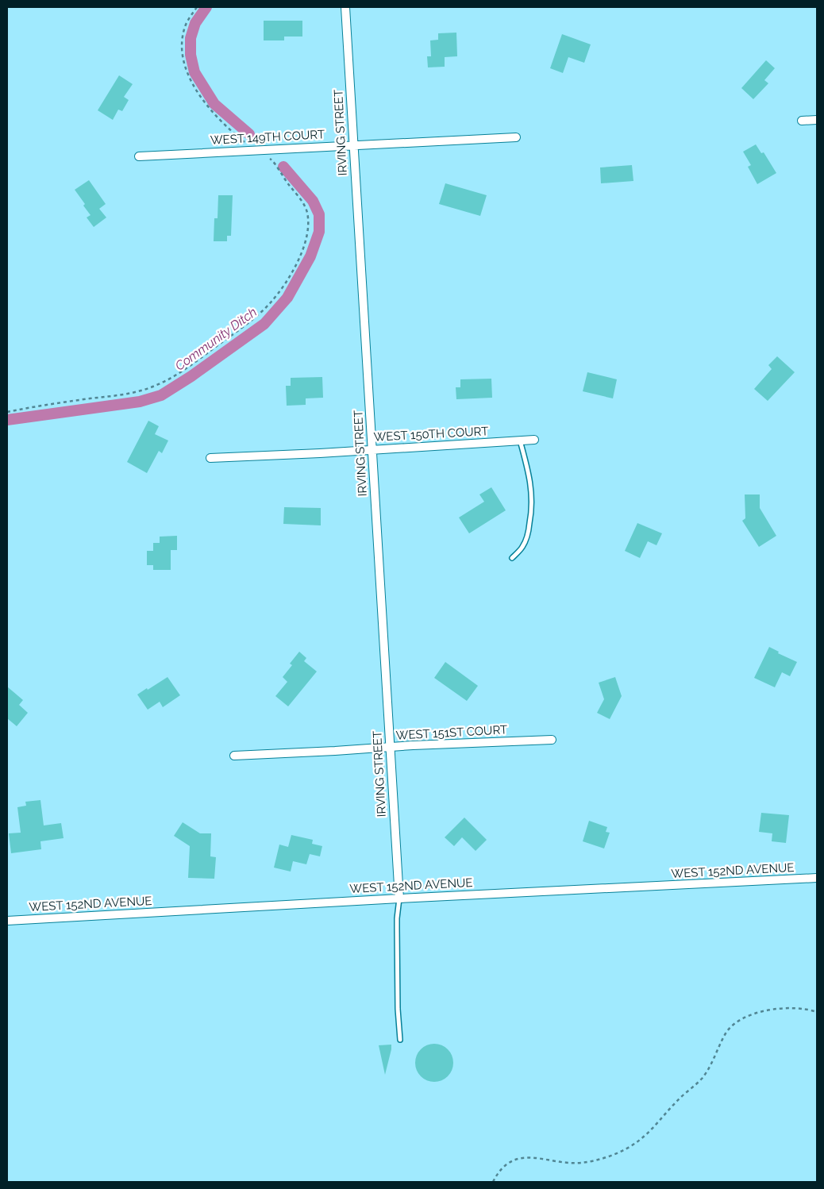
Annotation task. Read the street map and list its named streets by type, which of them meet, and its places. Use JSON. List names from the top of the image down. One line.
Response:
{"streets":{"street":["IRVING STREET","WEST 149TH COURT","WEST 150TH COURT","WEST 151ST COURT","WEST 152ND AVENUE"]},"crossings":[["IRVING STREET","WEST 149TH COURT"],["IRVING STREET","WEST 150TH COURT"],["IRVING STREET","WEST 151ST COURT"],["IRVING STREET","WEST 152ND AVENUE"]],"water":["Community Ditch"]}
